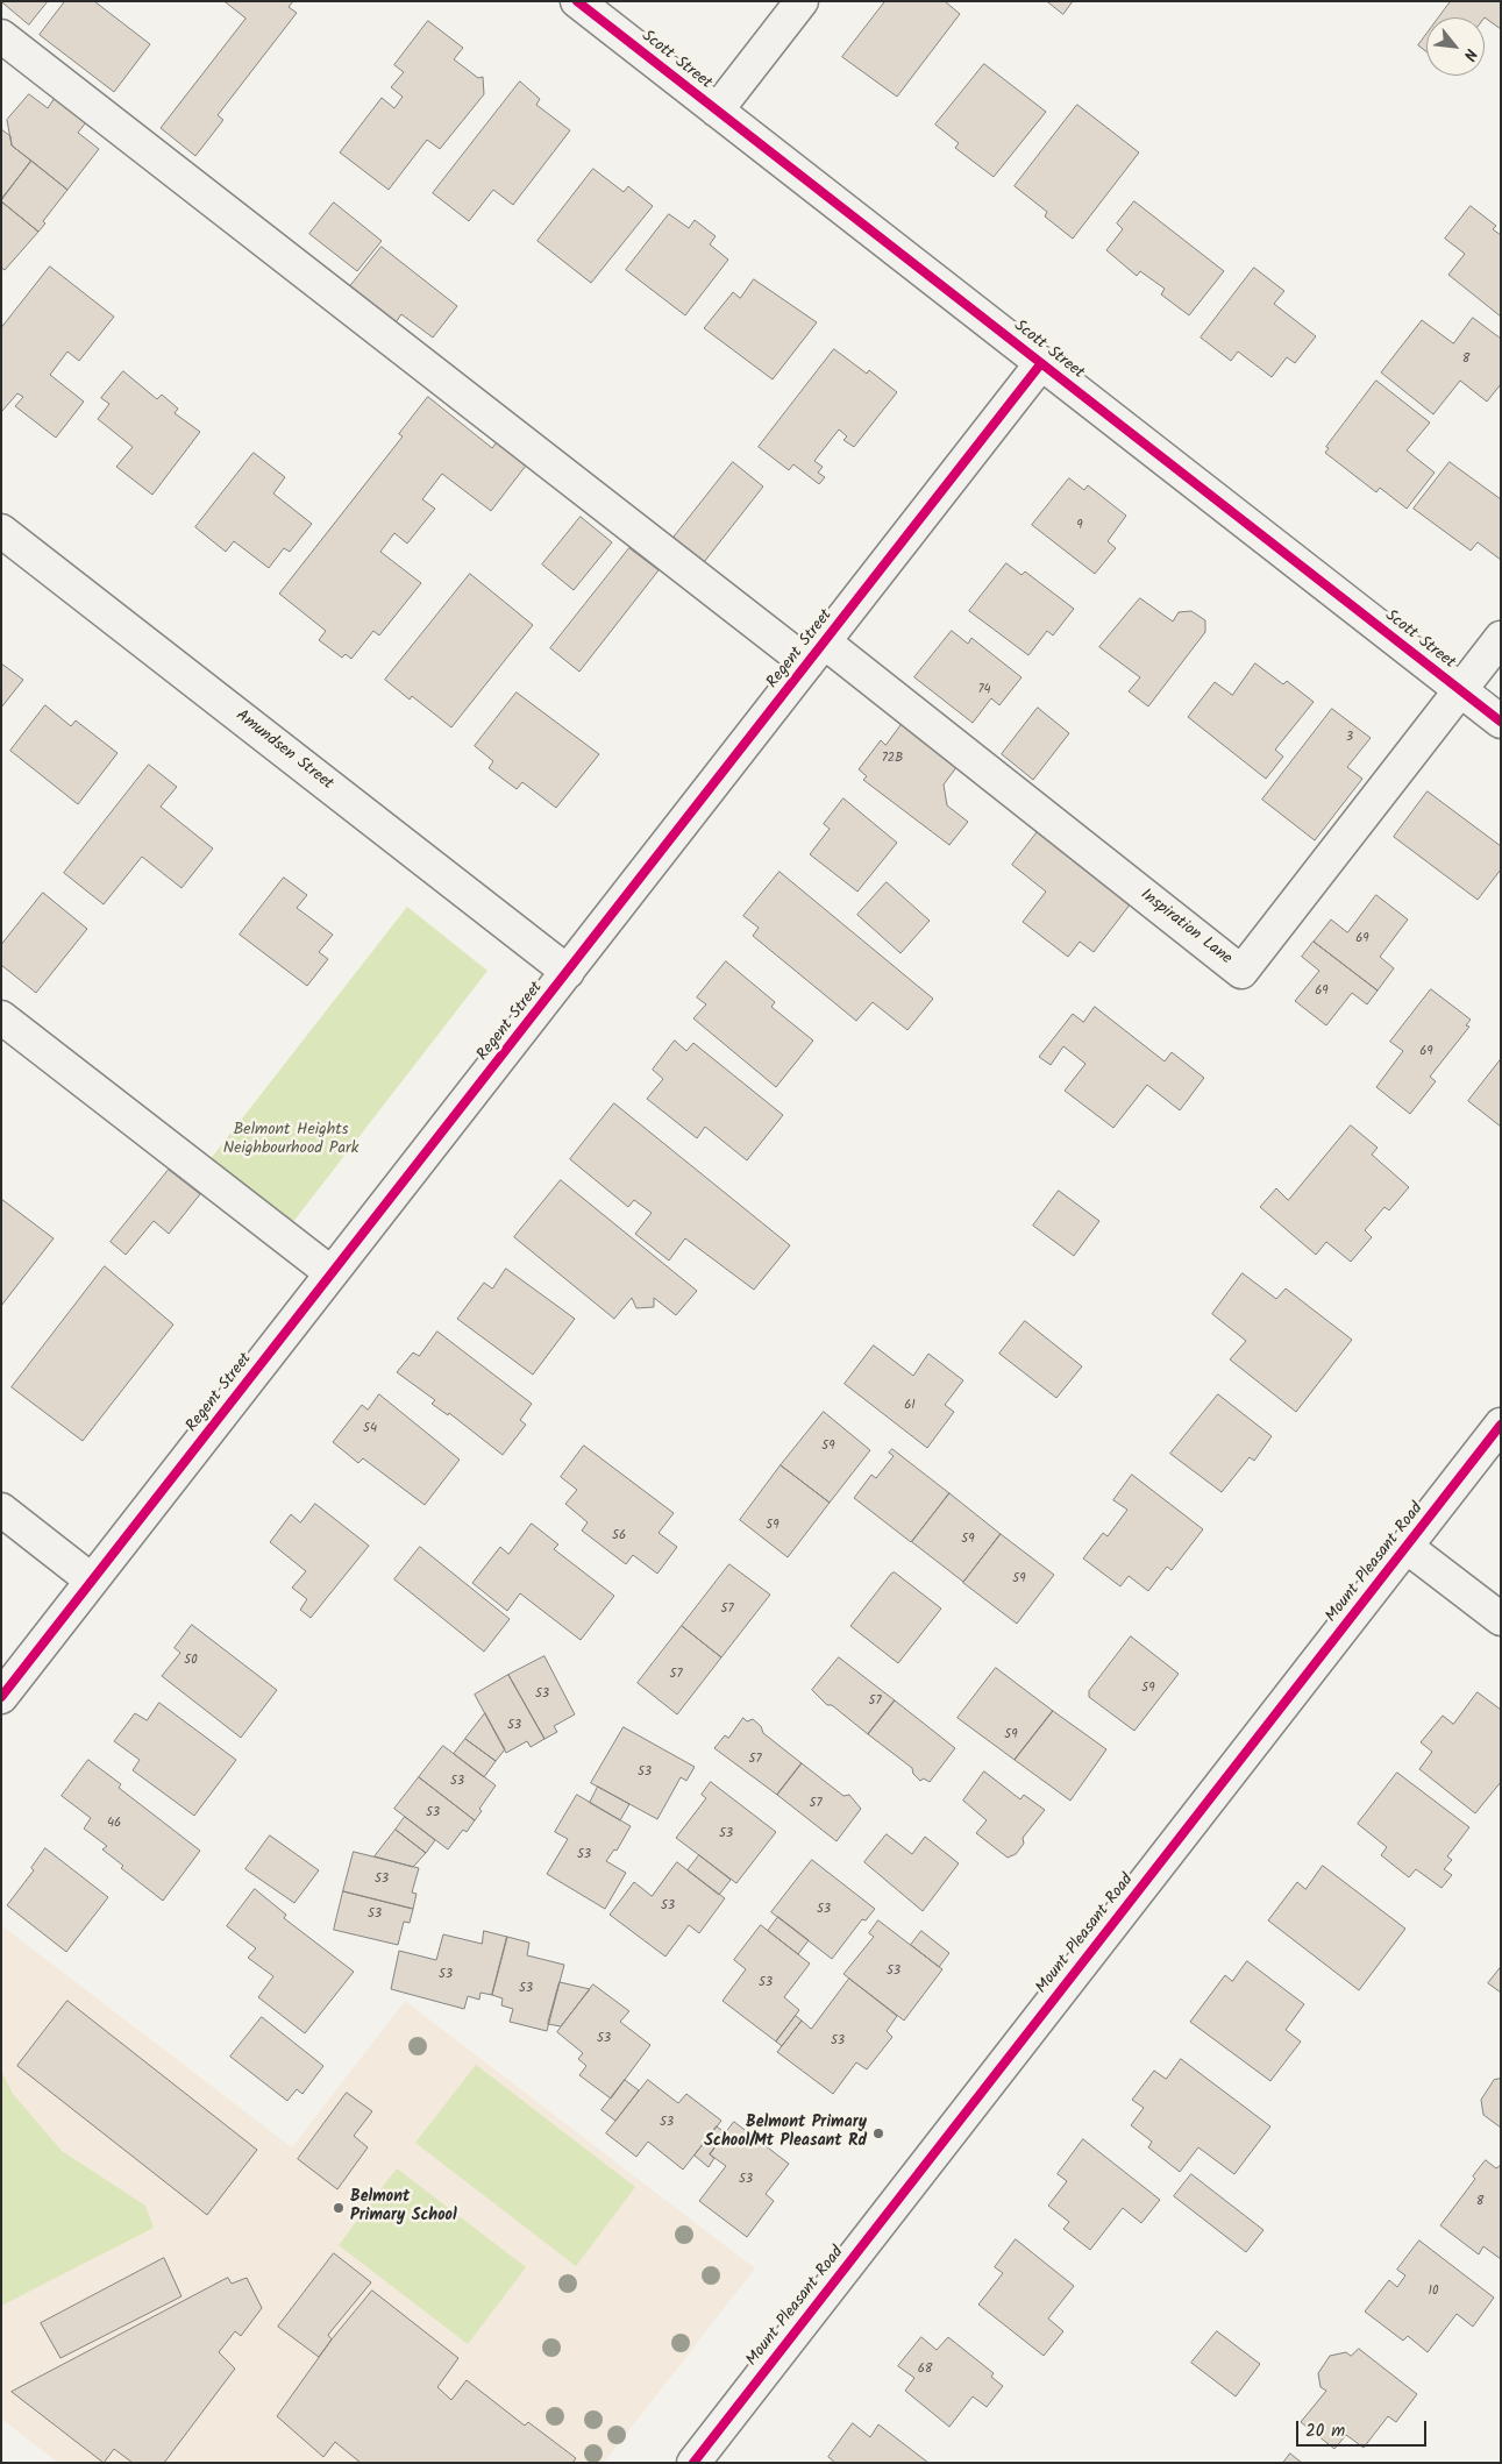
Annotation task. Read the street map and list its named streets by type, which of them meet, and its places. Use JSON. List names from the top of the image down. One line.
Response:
{"streets":{"street":["Scott Street","Regent Street","Amundsen Street","Inspiration Lane","Mount Pleasant Road"]},"crossings":[["Scott Street","Regent Street"],["Scott Street","Inspiration Lane"],["Regent Street","Amundsen Street"],["Regent Street","Inspiration Lane"]],"parks":["Belmont Heights Neighbourhood Park"],"places":["Belmont Primary School/Mt Pleasant Rd","Belmont Primary School"],"house_numbers":["8","9","74","3","72B","69","69","69","61","54","59","59","56","59","59","57","50","57","59","53","57","53","59","57","53","53","57","53","46","53","53","53","53","53","53","53","53","53","53","53","53","53","53","8","10","68"],"scale_bar":"20 m","north":"bottom right"}
